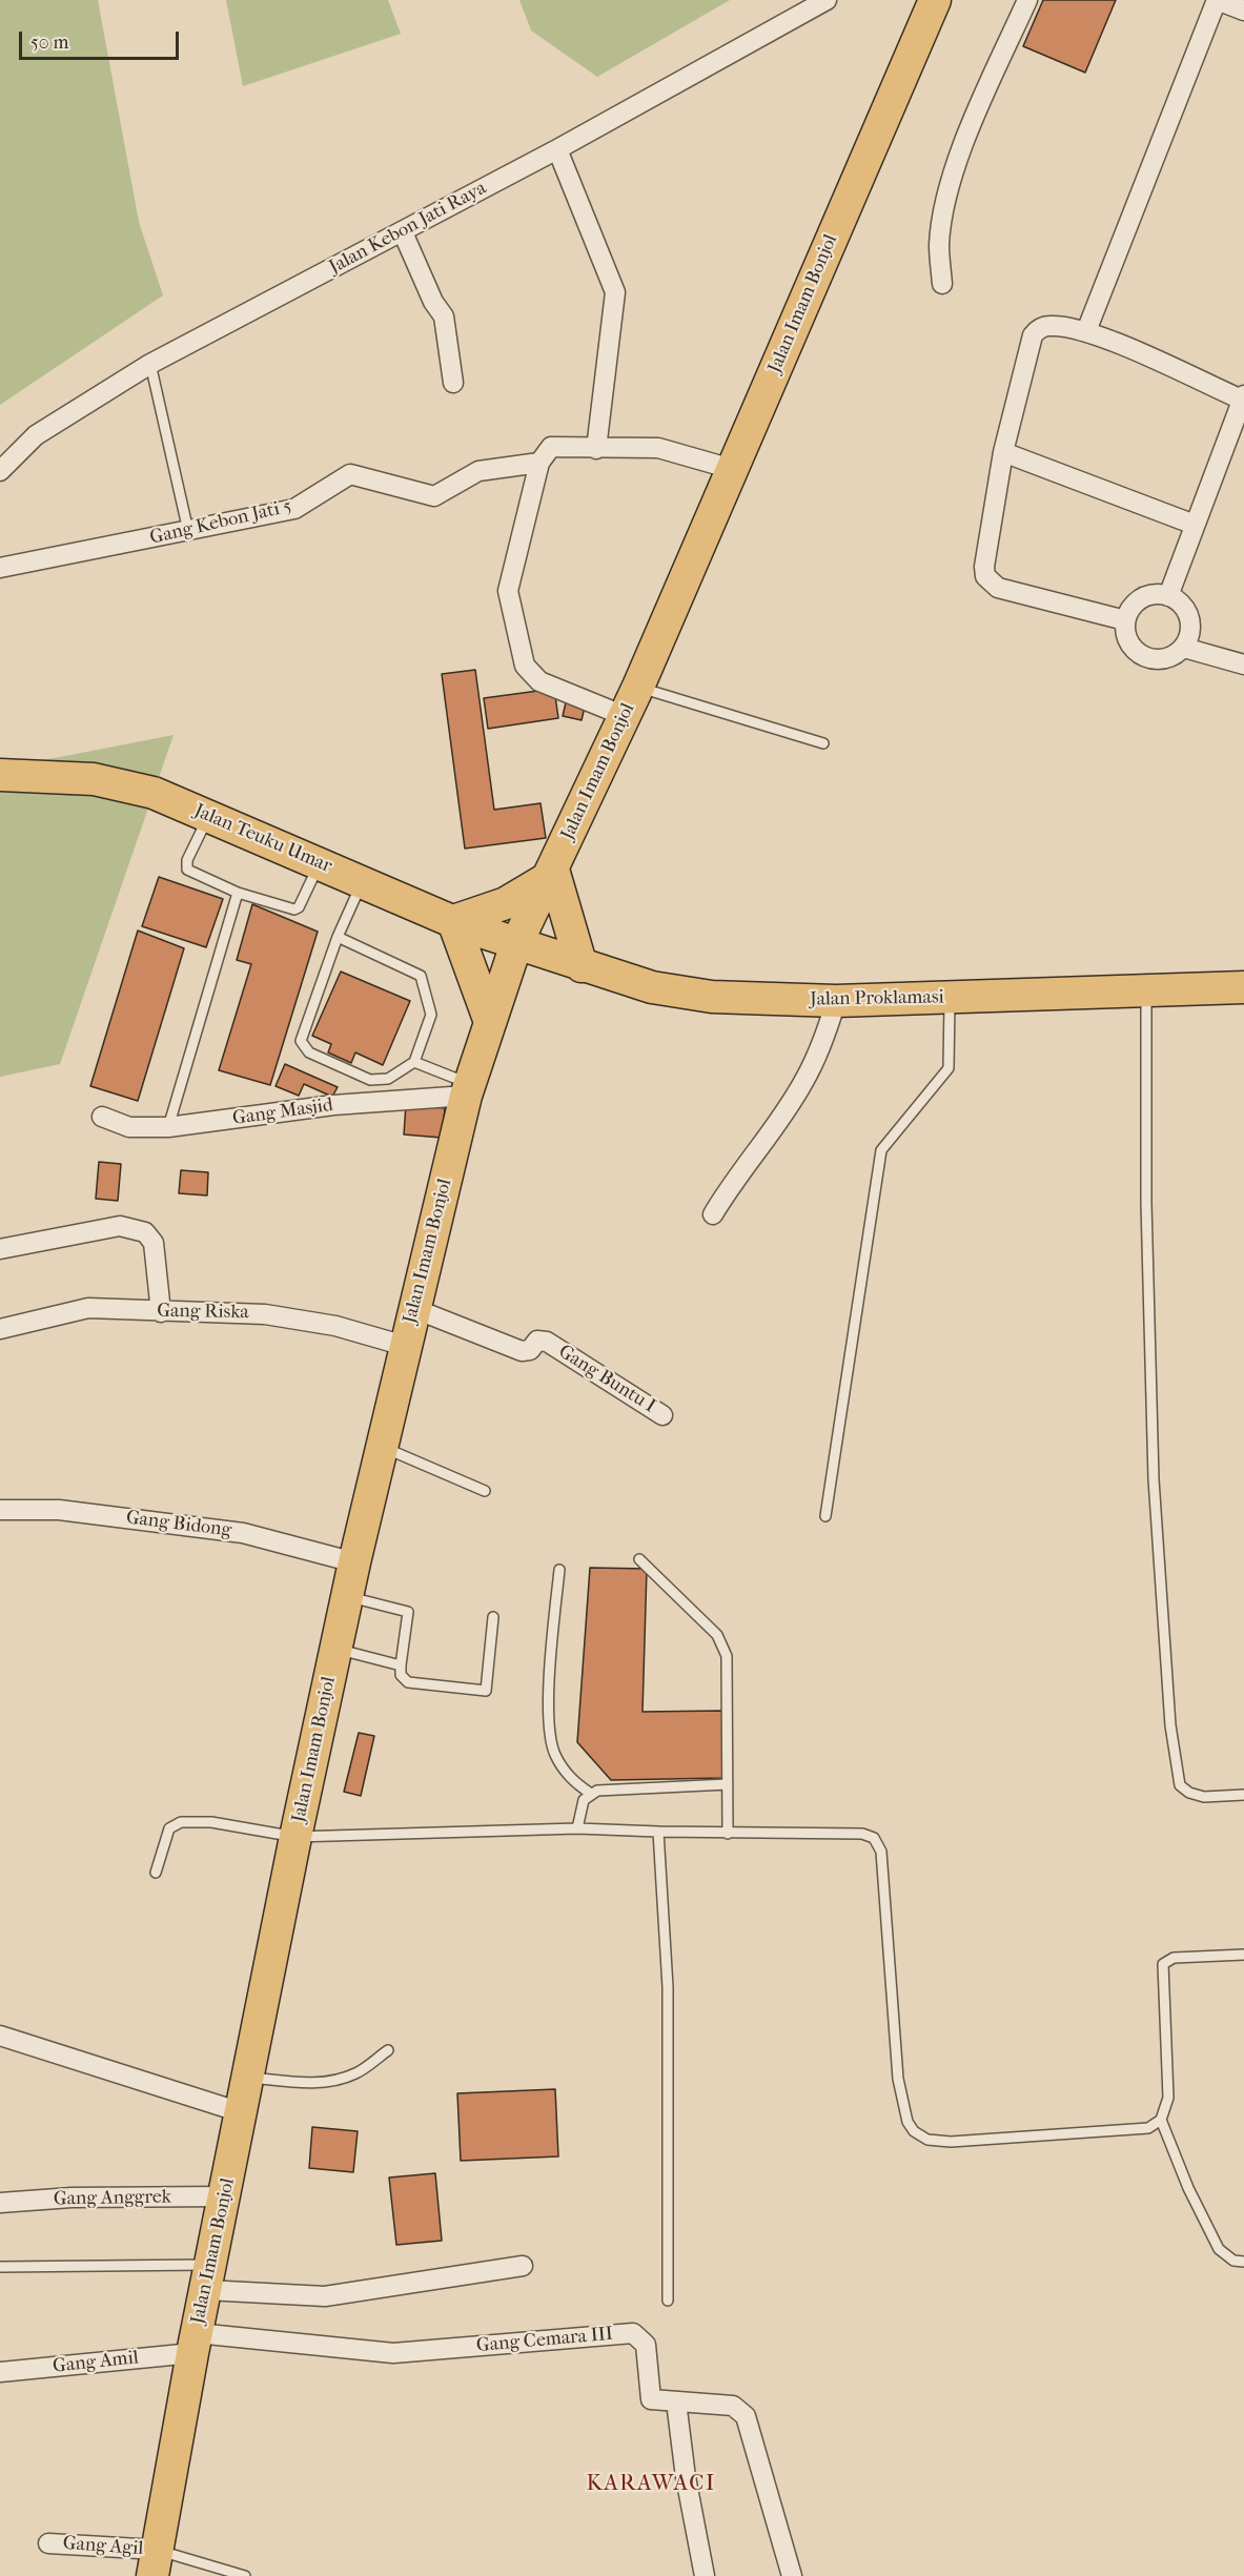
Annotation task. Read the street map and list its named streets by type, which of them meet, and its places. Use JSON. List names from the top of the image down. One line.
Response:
{"streets":{"main road":["Jalan Imam Bonjol","Jalan Teuku Umar","Jalan Proklamasi"],"street":["Jalan Kebon Jati Raya","Gang Kebon Jati 5","Gang Masjid","Gang Riska","Gang Buntu I","Gang Bidong","Gang Anggrek","Gang Cemara III","Gang Amil","Gang Agil"]},"crossings":[["Jalan Imam Bonjol","Jalan Teuku Umar"],["Jalan Imam Bonjol","Jalan Proklamasi"],["Jalan Imam Bonjol","Gang Masjid"],["Jalan Imam Bonjol","Gang Riska"],["Jalan Imam Bonjol","Gang Buntu I"],["Jalan Imam Bonjol","Gang Bidong"],["Jalan Imam Bonjol","Gang Anggrek"],["Jalan Imam Bonjol","Gang Cemara III"],["Jalan Imam Bonjol","Gang Amil"],["Jalan Imam Bonjol","Gang Agil"],["Jalan Teuku Umar","Jalan Proklamasi"],["Gang Cemara III","Gang Amil"]],"districts":["KARAWACI"],"scale_bar":"50 m"}
